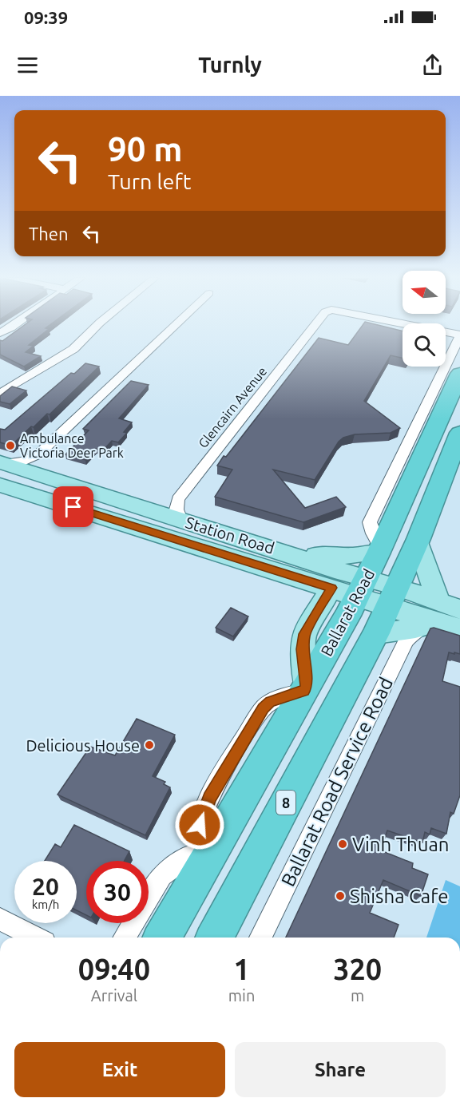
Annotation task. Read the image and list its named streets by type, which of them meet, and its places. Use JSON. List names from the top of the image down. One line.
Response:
{"streets":{"highway":["Ballarat Road","8"],"main road":["Station Road"],"street":["Glencairn Avenue","Ballarat Road Service Road"]},"crossings":[["Glencairn Avenue","Station Road"],["Station Road","Ballarat Road"],["Station Road","Ballarat Road Service Road"]],"places":["Ambulance Victoria Deer Park","Delicious House","Vinh Thuan","Shisha Cafe"],"north":"left","page":{"status":"09:39","header":"Turnly","turn":["90 m","Turn left"],"then":"Then","speed":"20 km/h","limit":"30","eta":["09:40","Arrival","1","min","320","m"],"buttons":["Exit","Share"]}}
